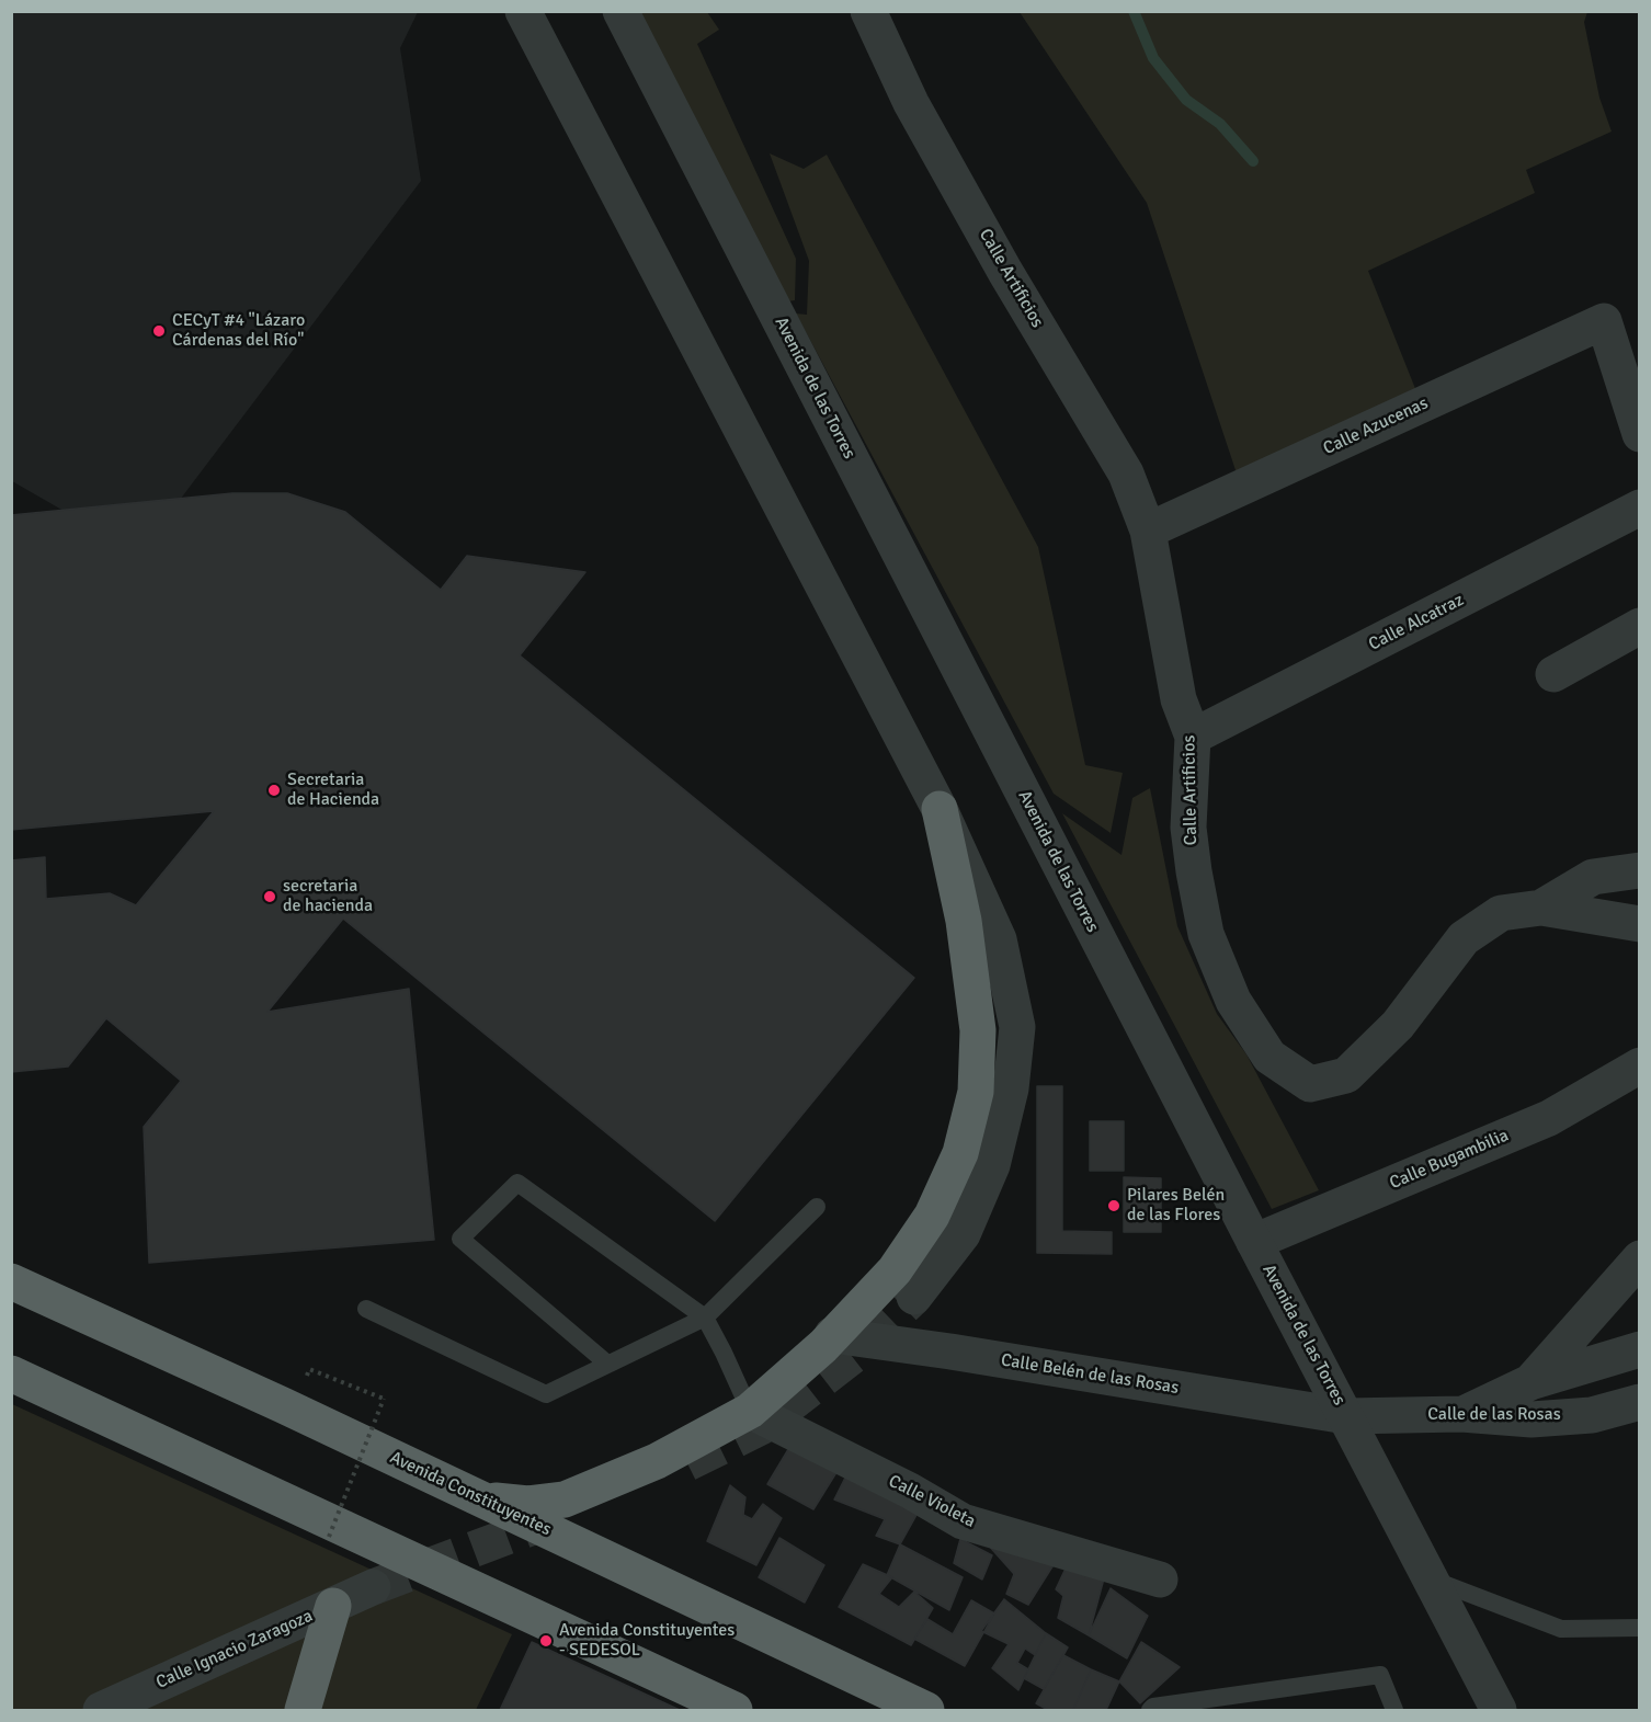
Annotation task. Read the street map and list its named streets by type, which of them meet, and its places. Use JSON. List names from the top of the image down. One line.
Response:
{"streets":{"highway":["Avenida Constituyentes"],"street":["Calle Artificios","Avenida de las Torres","Calle Azucenas","Calle Alcatraz","Calle Bugambilia","Calle Belén de las Rosas","Calle de las Rosas","Calle Violeta","Calle Ignacio Zaragoza"]},"crossings":[["Calle Artificios","Calle Azucenas"],["Calle Artificios","Calle Alcatraz"],["Avenida de las Torres","Calle Bugambilia"],["Avenida de las Torres","Calle Belén de las Rosas"],["Avenida de las Torres","Calle de las Rosas"],["Calle Belén de las Rosas","Calle de las Rosas"]],"places":["CECyT #4 \"Lázaro Cárdenas del Río\"","Secretaria de Hacienda","secretaria de hacienda","Pilares Belén de las Flores","Avenida Constituyentes - SEDESOL"]}
